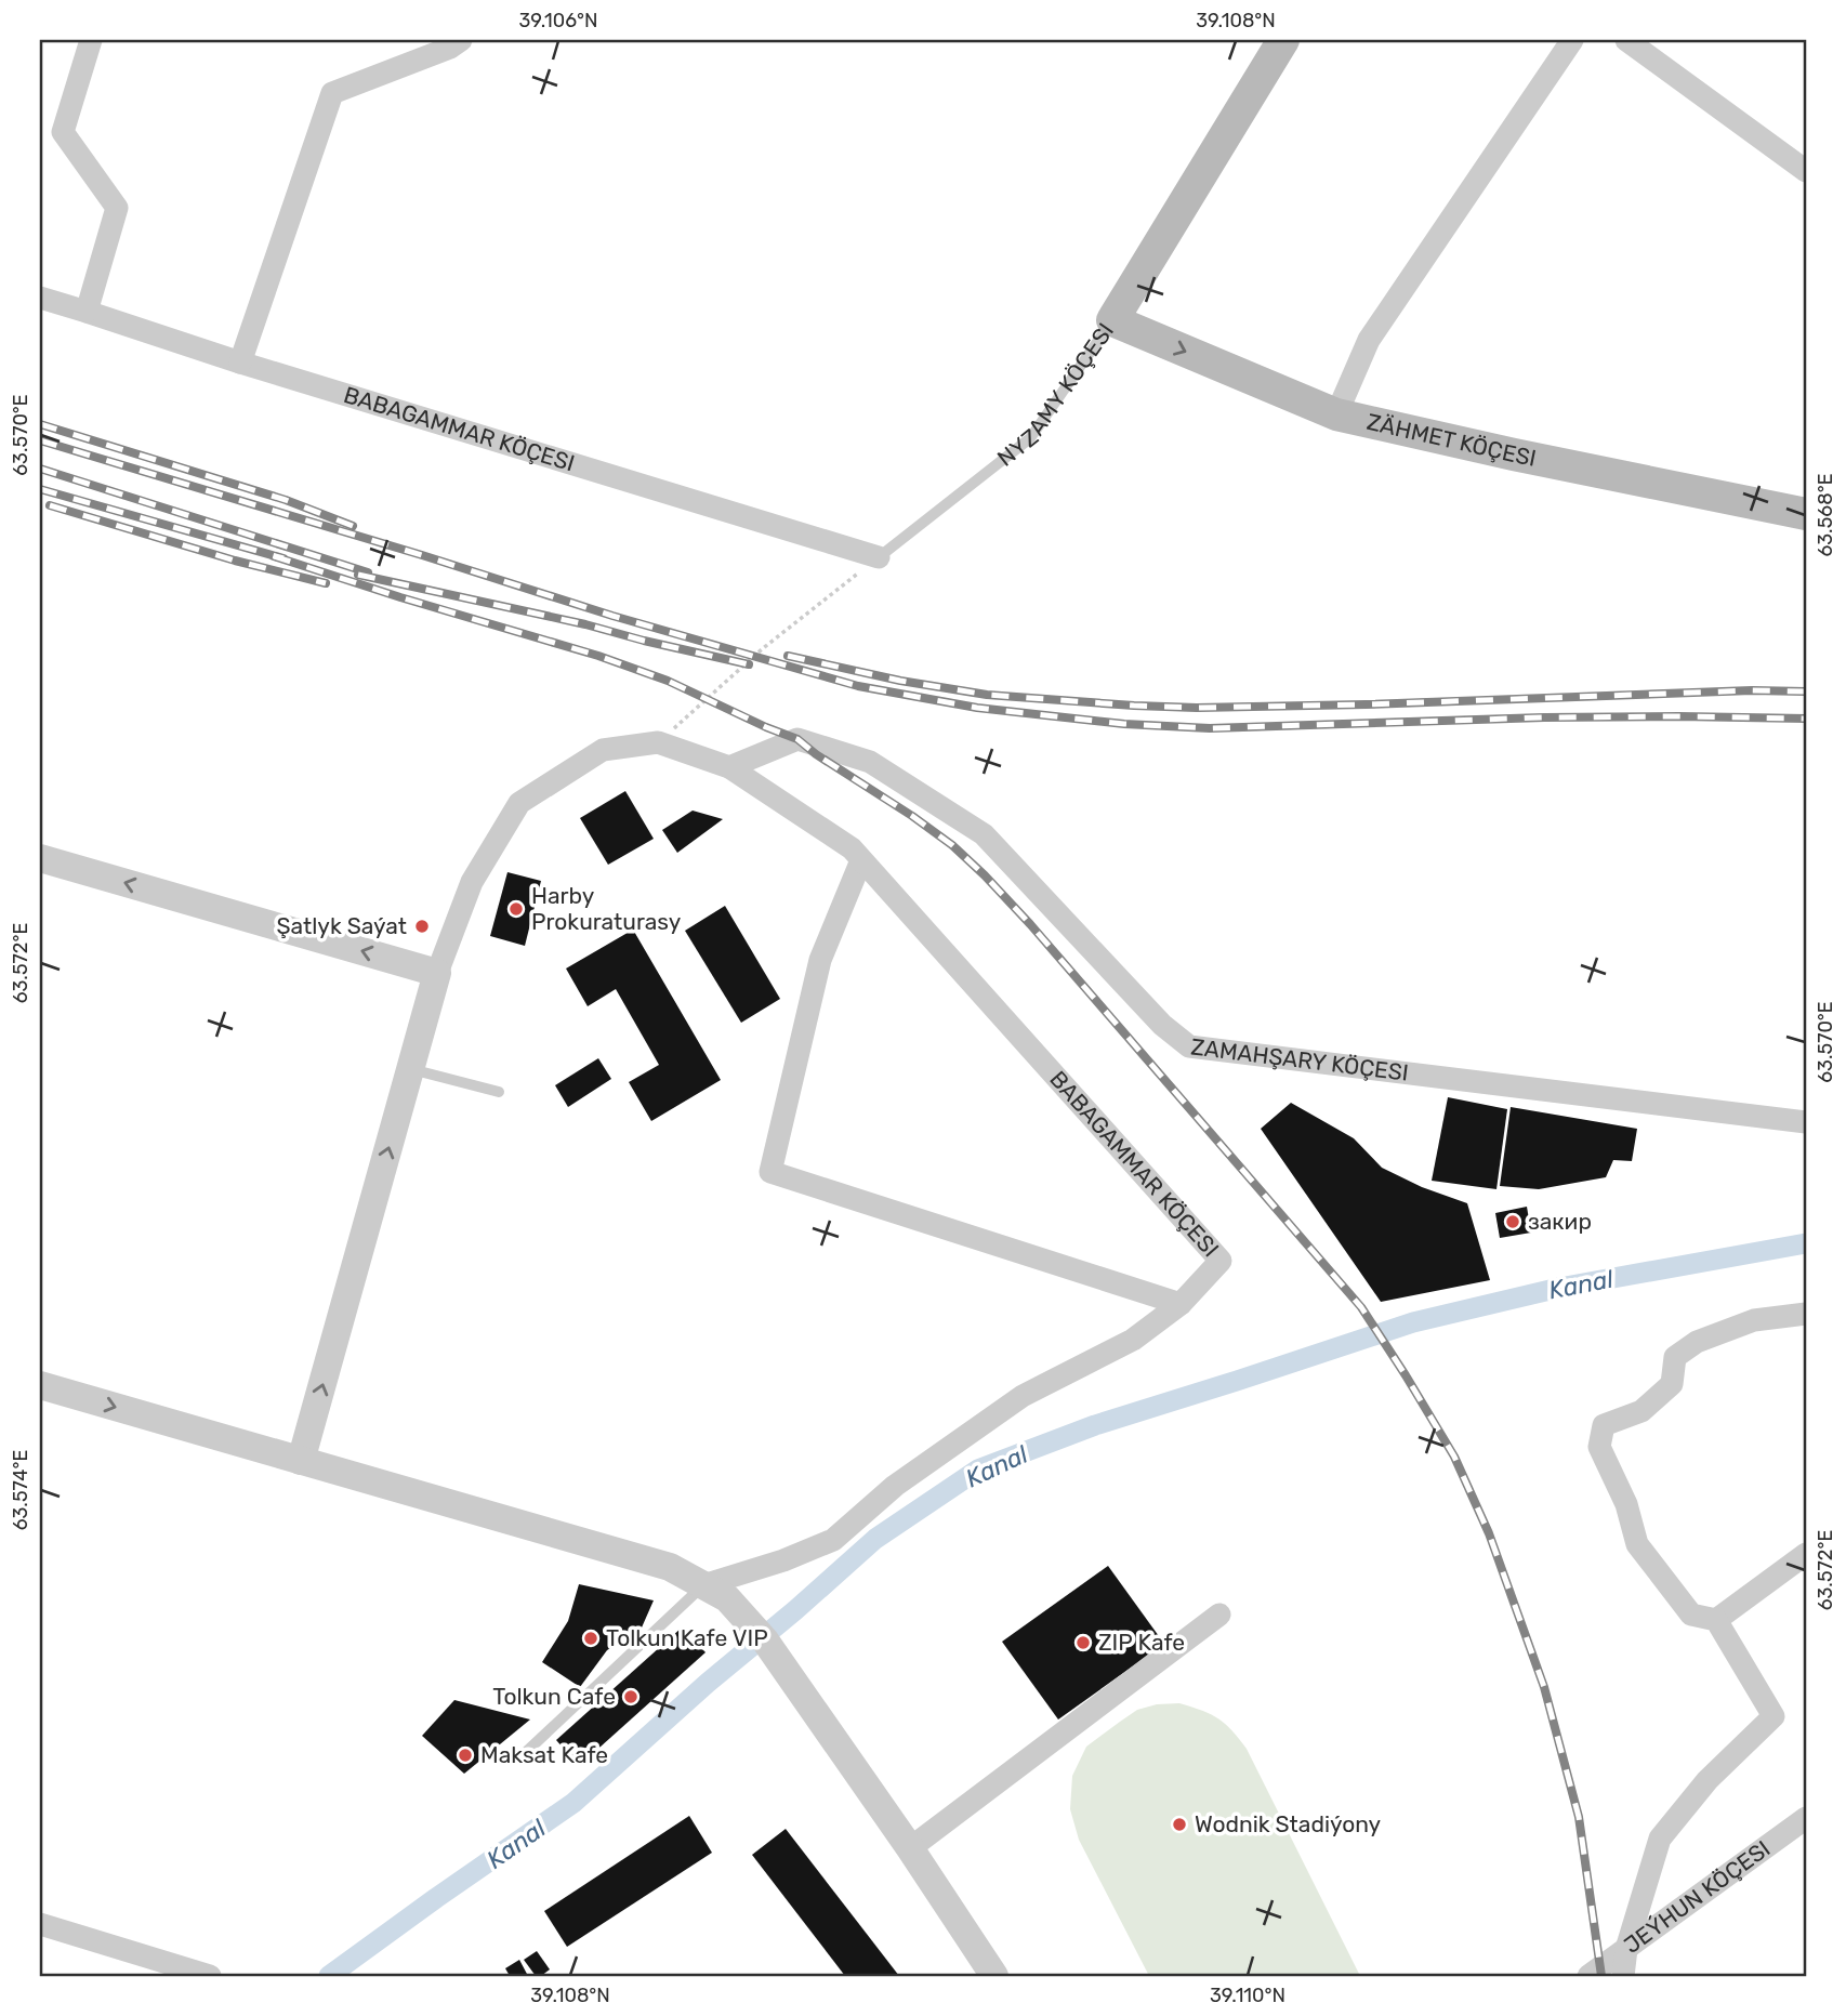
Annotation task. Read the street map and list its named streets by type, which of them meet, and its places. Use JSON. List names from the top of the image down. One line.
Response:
{"streets":{"main road":["NYZAMY KÖÇESI","ZÄHMET KÖÇESI"],"street":["BABAGAMMAR KÖÇESI","ZAMAHŞARY KÖÇESI","JEÝHUN KÖÇESI"]},"crossings":[["NYZAMY KÖÇESI","BABAGAMMAR KÖÇESI"],["NYZAMY KÖÇESI","ZÄHMET KÖÇESI"],["BABAGAMMAR KÖÇESI","ZAMAHŞARY KÖÇESI"]],"water":["Kanal"],"places":["Harby Prokuraturasy","Şatlyk Saýat","закир","Tolkun Kafe VIP","ZIP Kafe","Tolkun Cafe","Maksat Kafe","Wodnik Stadiýony"],"coordinates":["39.106°N","39.108°N","63.570°E","63.568°E","63.572°E","63.574°E","39.110°N"]}
